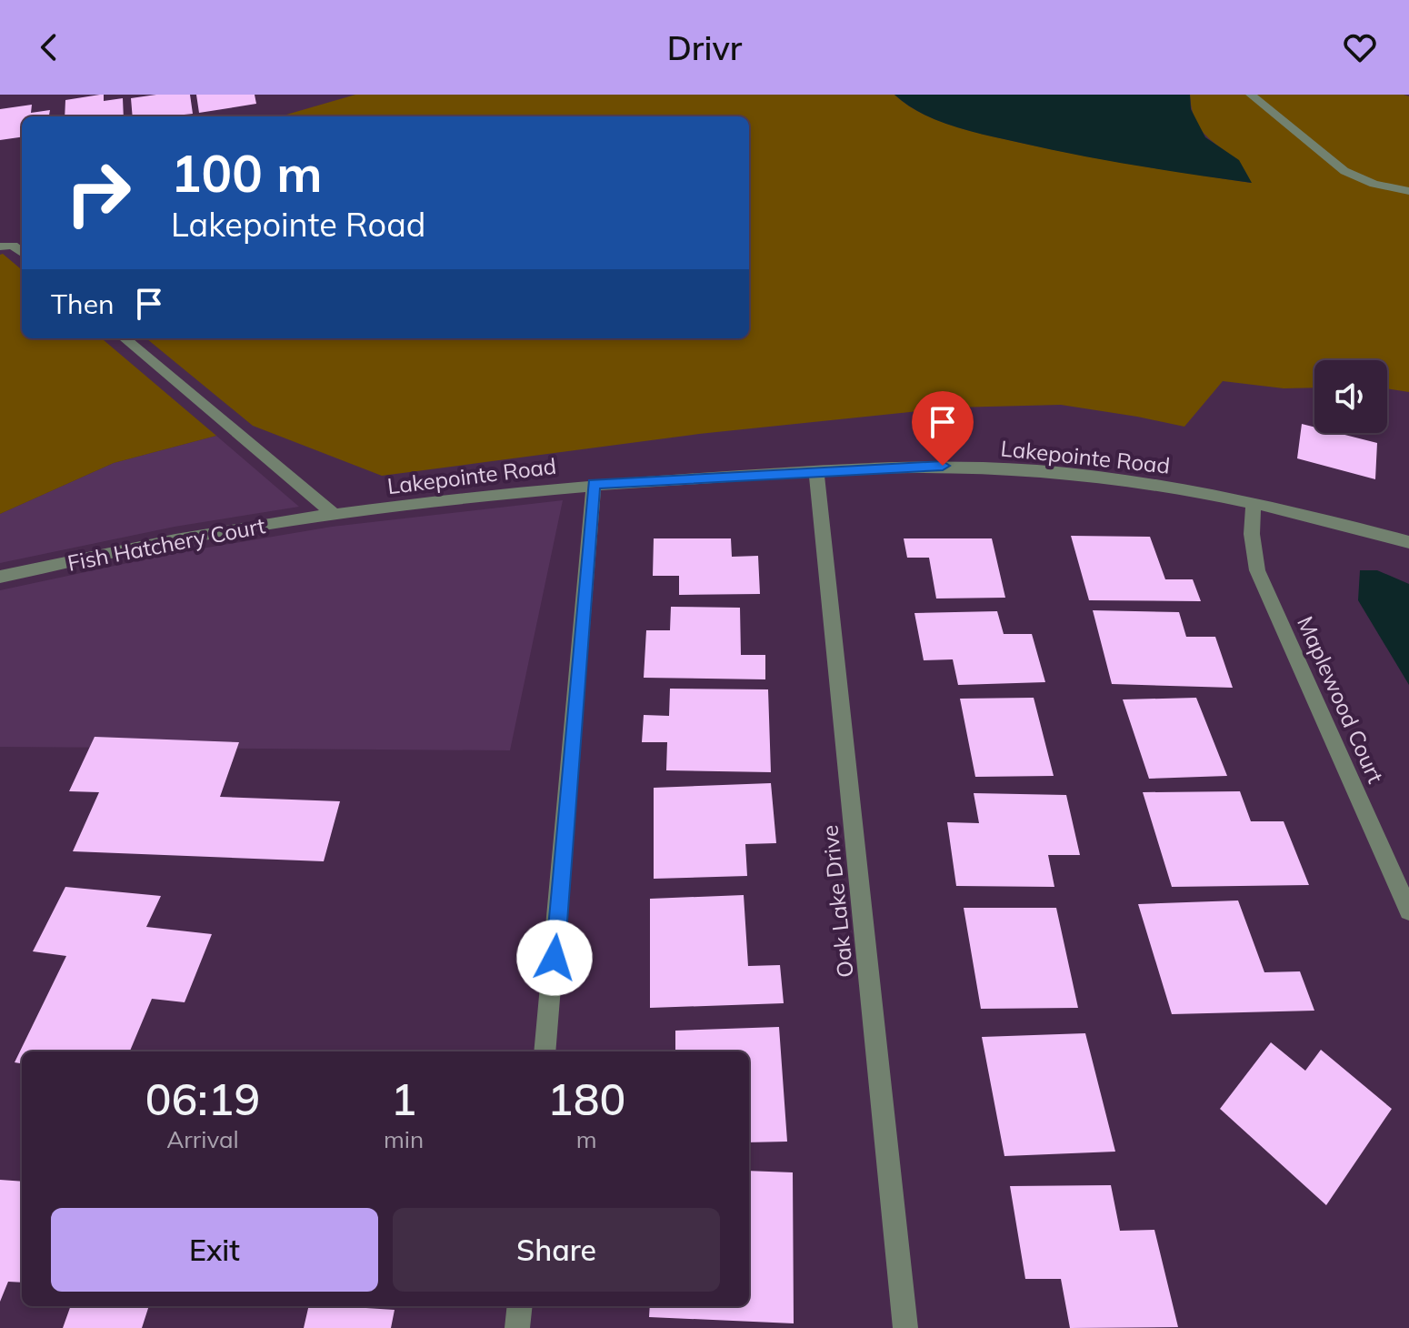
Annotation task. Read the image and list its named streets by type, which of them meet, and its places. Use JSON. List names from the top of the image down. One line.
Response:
{"streets":{"street":["Lakepointe Road","Fish Hatchery Court","Maplewood Court","Oak Lake Drive"]},"crossings":[["Lakepointe Road","Fish Hatchery Court"],["Lakepointe Road","Maplewood Court"],["Lakepointe Road","Oak Lake Drive"]],"page":{"header":"Drivr","turn":["100 m","Lakepointe Road"],"then":"Then","eta":["06:19","Arrival","1","min","180","m"],"buttons":["Exit","Share"]}}
